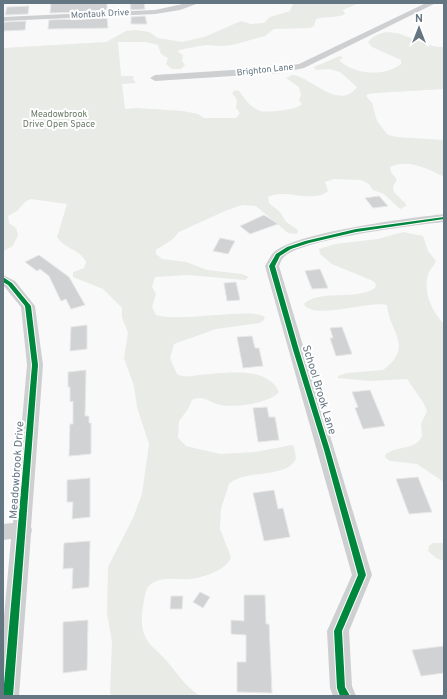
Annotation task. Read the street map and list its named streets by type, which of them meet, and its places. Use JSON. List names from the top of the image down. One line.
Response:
{"streets":{"street":["Montauk Drive","Brighton Lane","School Brook Lane","Meadowbrook Drive"]},"parks":["Meadowbrook Drive Open Space"],"north":"top"}
